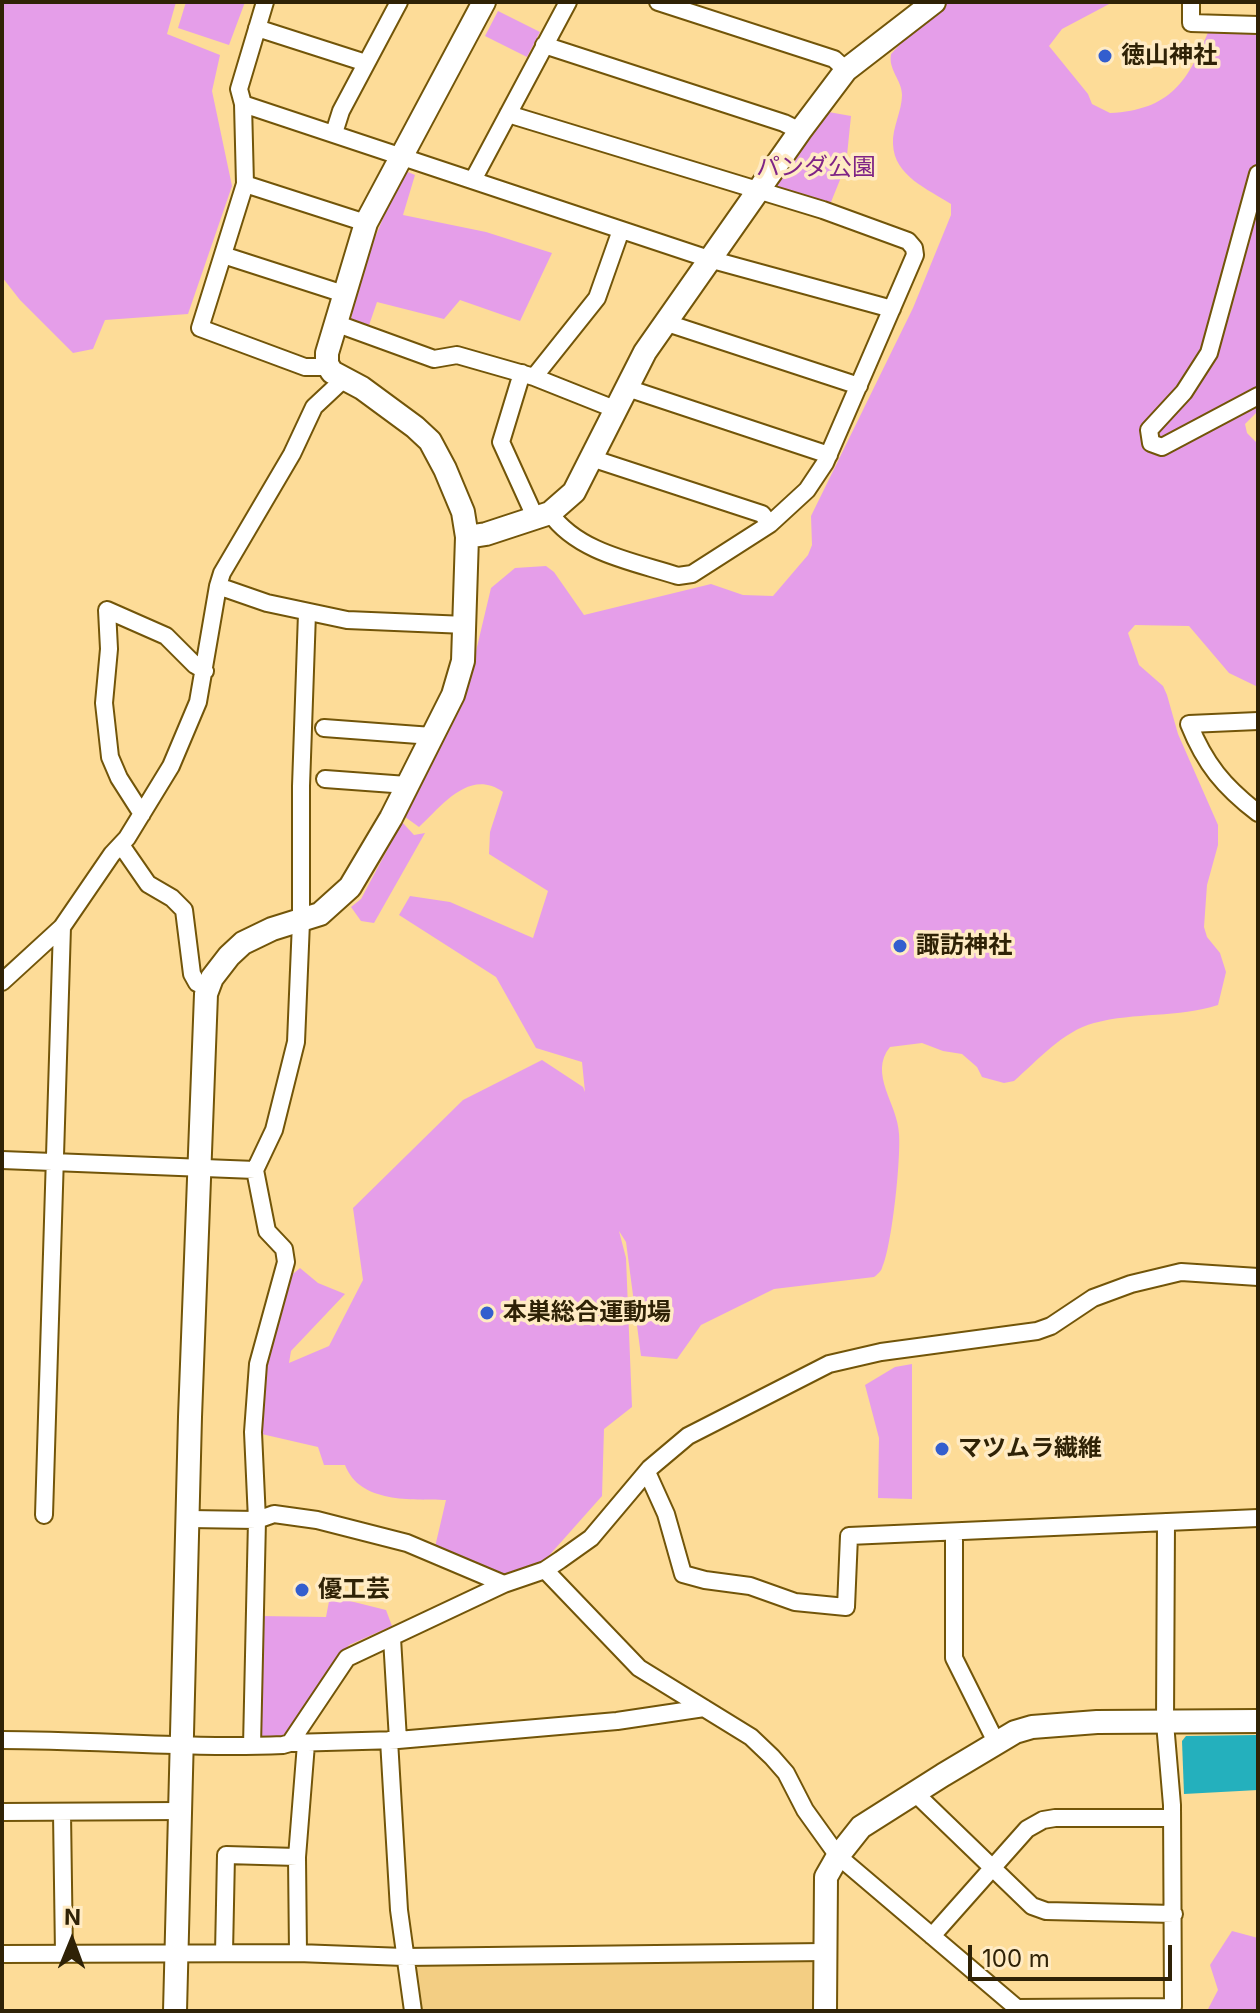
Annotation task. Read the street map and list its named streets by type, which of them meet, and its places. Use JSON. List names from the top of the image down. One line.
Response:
{"parks":["パンダ公園"],"places":["徳山神社","諏訪神社","本巣総合運動場","マツムラ繊維","優工芸"],"scale_bar":"100 m","north":"top"}
